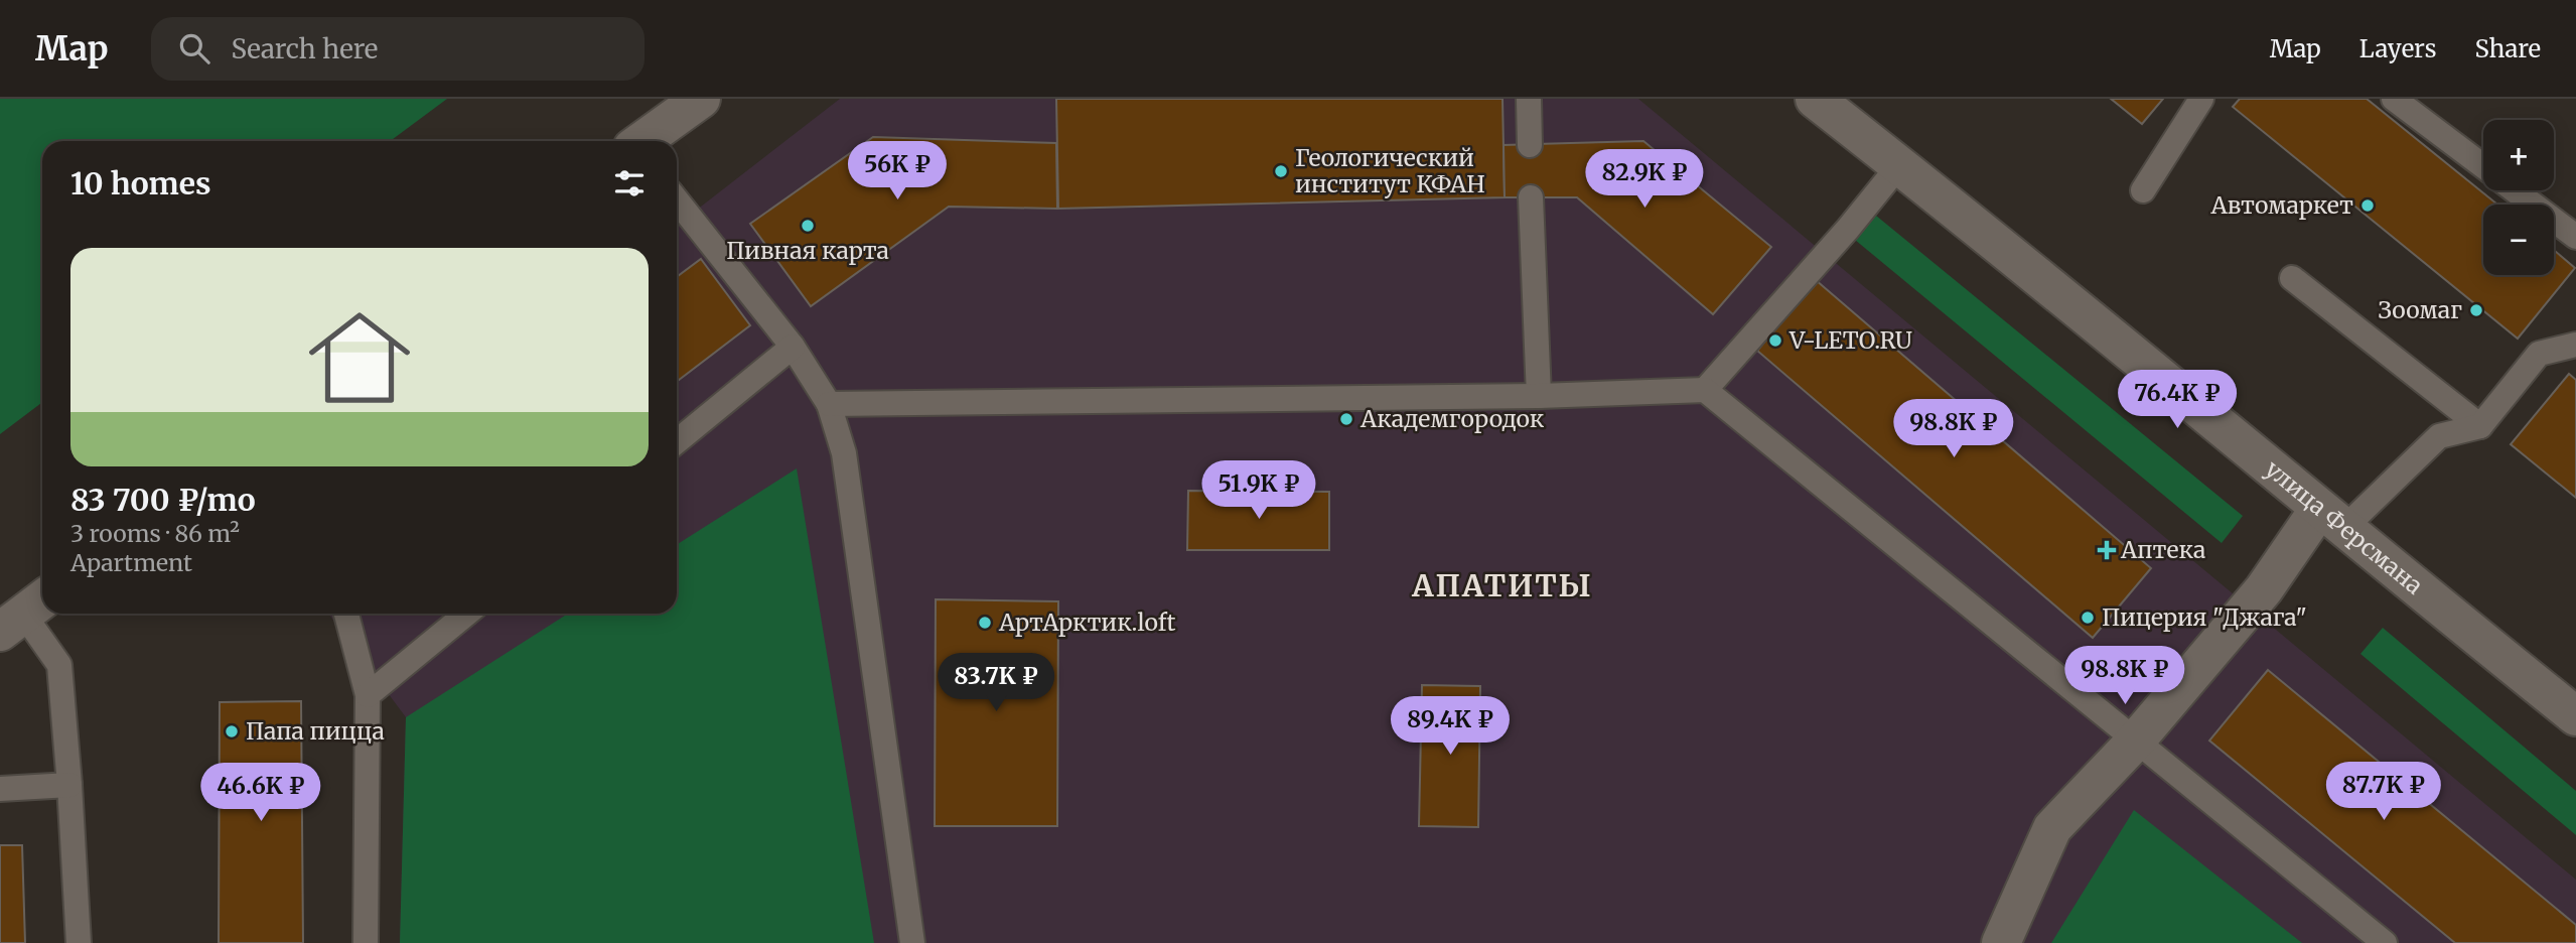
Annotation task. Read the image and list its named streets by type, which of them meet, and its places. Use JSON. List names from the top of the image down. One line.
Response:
{"streets":{"street":["улица Ферсмана"]},"districts":["АПАТИТЫ"],"places":{"other":["Геологический институт КФАН","Автомаркет","Пивная карта","Зоомаг","V-LETO.RU","Академгородок","Пицерия \"Джага\"","АртАрктик.loft","Папа пицца"],"health":["Аптека"]},"page":{"header":"Map","search":"Search here","nav":["Map","Layers","Share"],"map_buttons":["+","−"],"price":["56K ₽","82.9K ₽","76.4K ₽","98.8K ₽","51.9K ₽","98.8K ₽","83.7K ₽","89.4K ₽","87.7K ₽","46.6K ₽"],"heading":"10 homes","list":[{"name":"83 700 ₽/mo","note":"3 rooms · 86 m² · Apartment"}]}}
